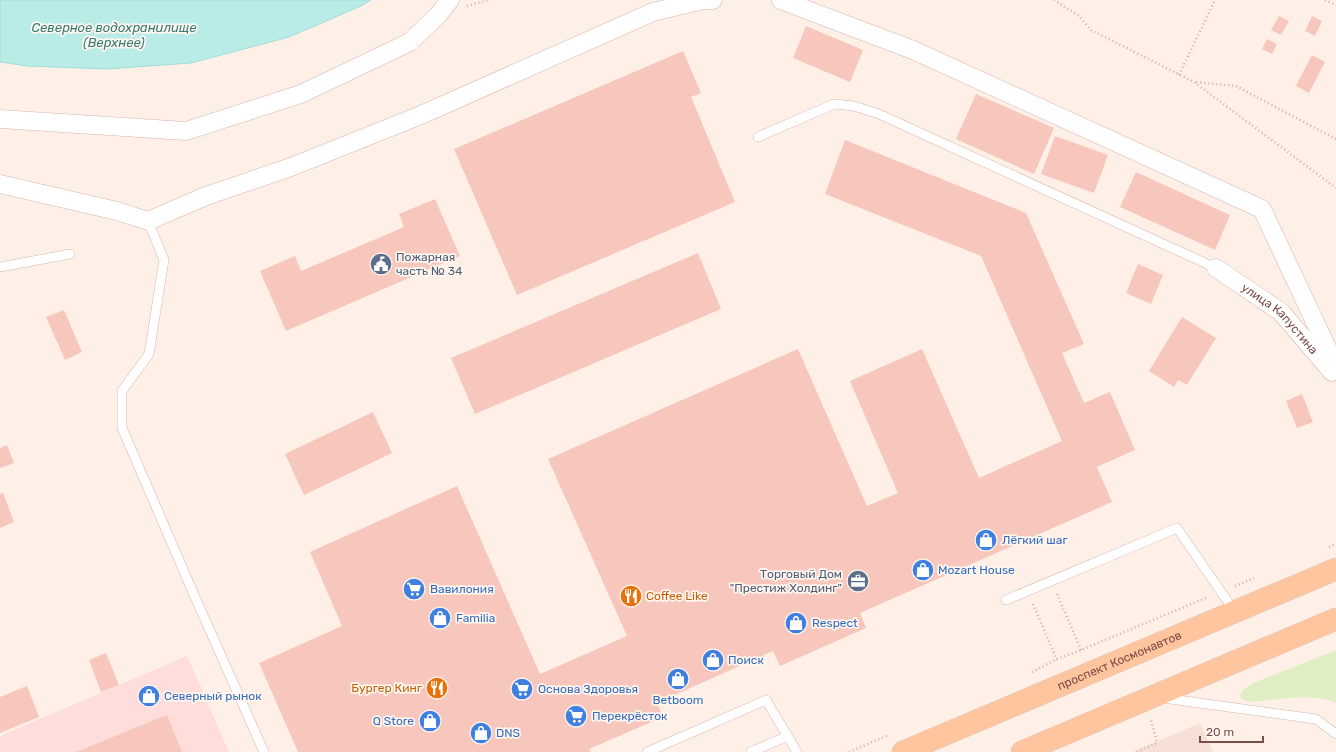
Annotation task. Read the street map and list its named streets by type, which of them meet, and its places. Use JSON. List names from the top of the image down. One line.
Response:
{"streets":{"main road":["проспект Космонавтов"],"street":["улица Капустина"]},"water":["Северное водохранилище (Верхнее)"],"places":{"public building":["Пожарная часть № 34"],"shop":["Лёгкий шаг","Mozart House","Familia","Respect","Поиск","Betboom","Северный рынок","Q Store","DNS"],"office":["Торговый Дом \"Престиж Холдинг\""],"supermarket":["Вавилония","Основа Здоровья","Перекрёсток"],"restaurant":["Coffee Like","Бургер Кинг"]},"scale_bar":"20 m"}
